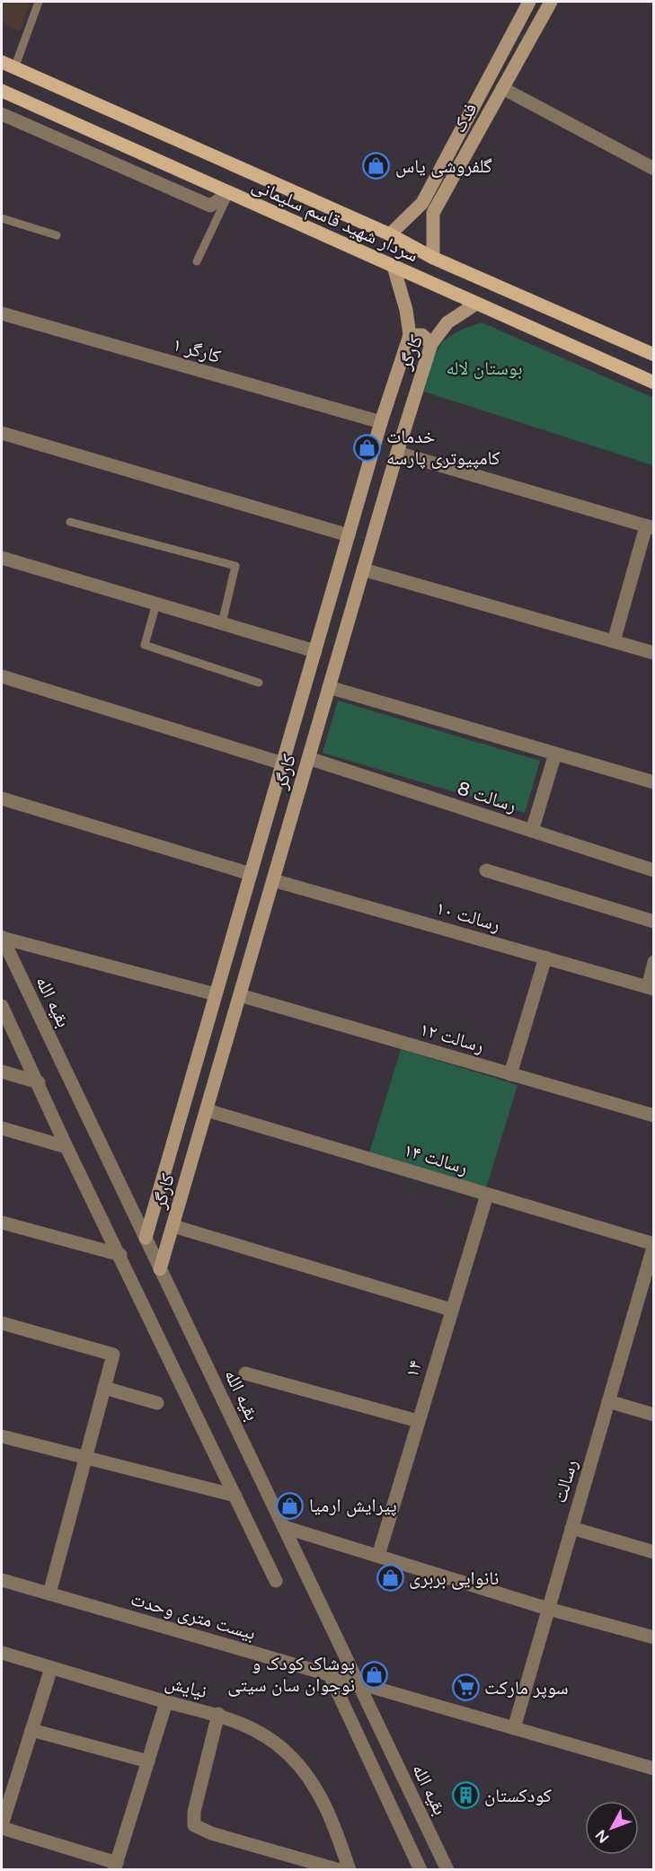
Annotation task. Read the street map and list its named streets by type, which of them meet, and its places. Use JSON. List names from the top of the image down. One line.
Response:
{"streets":{"main road":["سردار شهید قاسم سلیمانی"],"street":["فدک","کارگر ۱","کارگر","رسالت 8","رسالت ۱۰","بقیه الله","رسالت ۱۲","رسالت ۱۴","۱۴","رسالت","بیست متری وحدت","نیایش"]},"crossings":[["سردار شهید قاسم سلیمانی","کارگر"],["کارگر ۱","کارگر"],["کارگر","رسالت 8"],["کارگر","رسالت ۱۰"],["کارگر","بقیه الله"],["کارگر","رسالت ۱۲"],["کارگر","رسالت ۱۴"],["بقیه الله","بیست متری وحدت"],["رسالت ۱۴","۱۴"],["رسالت ۱۴","رسالت"],["رسالت","بیست متری وحدت"]],"parks":["بوستان لاله"],"places":{"shop":["گلفروشی یاس","خدمات کامپیوتری پارسه","پیرایش ارمیا","نانوایی بربری","پوشاک کودک و نوجوان سان سیتی"],"supermarket":["سوپر مارکت"],"building":["کودکستان"]},"north":"bottom left"}
